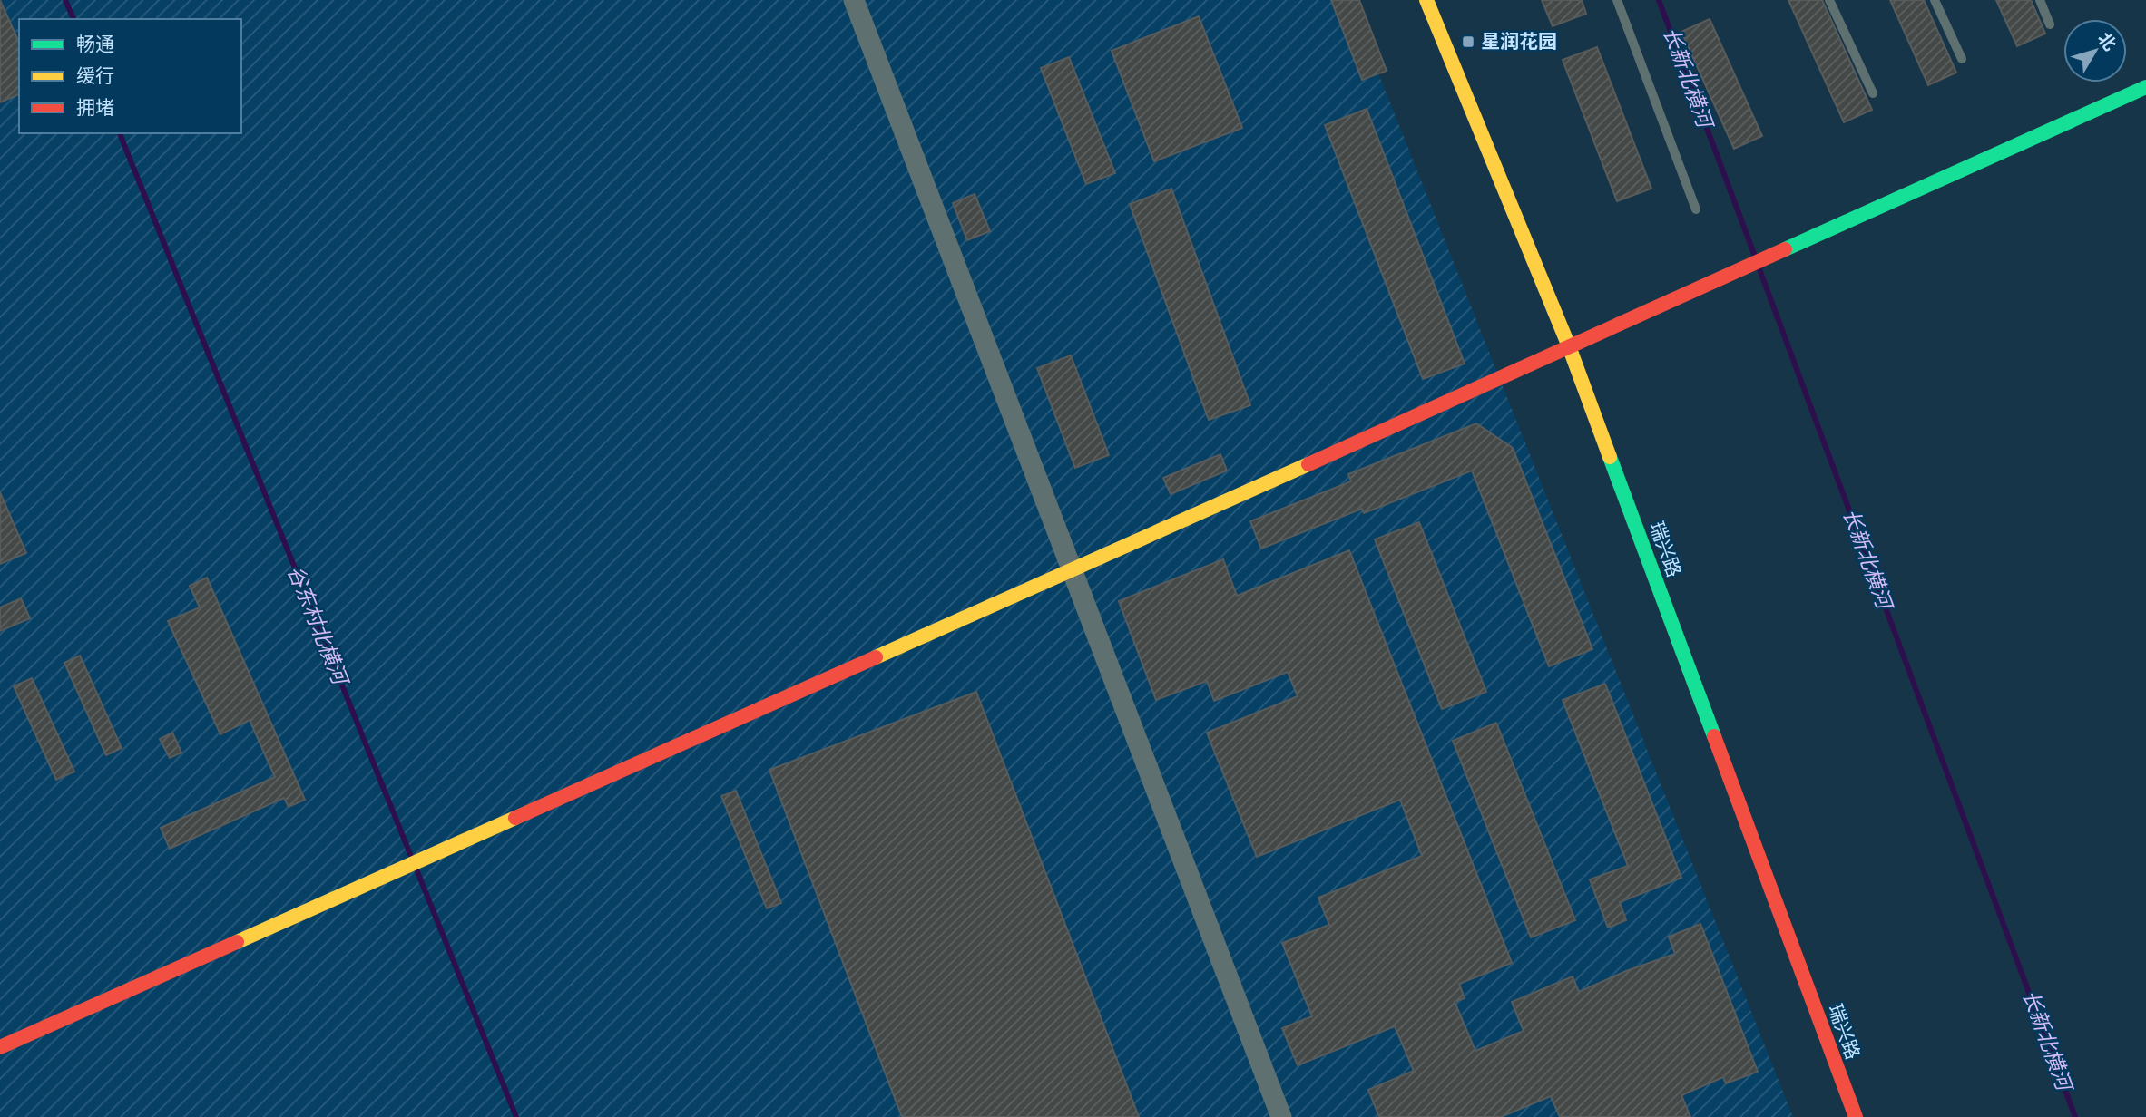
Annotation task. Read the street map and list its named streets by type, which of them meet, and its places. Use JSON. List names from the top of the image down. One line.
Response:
{"streets":{"street":["瑞兴路"]},"water":["长新北横河","谷东村北横河"],"places":{"transit":["星润花园"]},"legend":["畅通","缓行","拥堵"],"north":"top right"}
